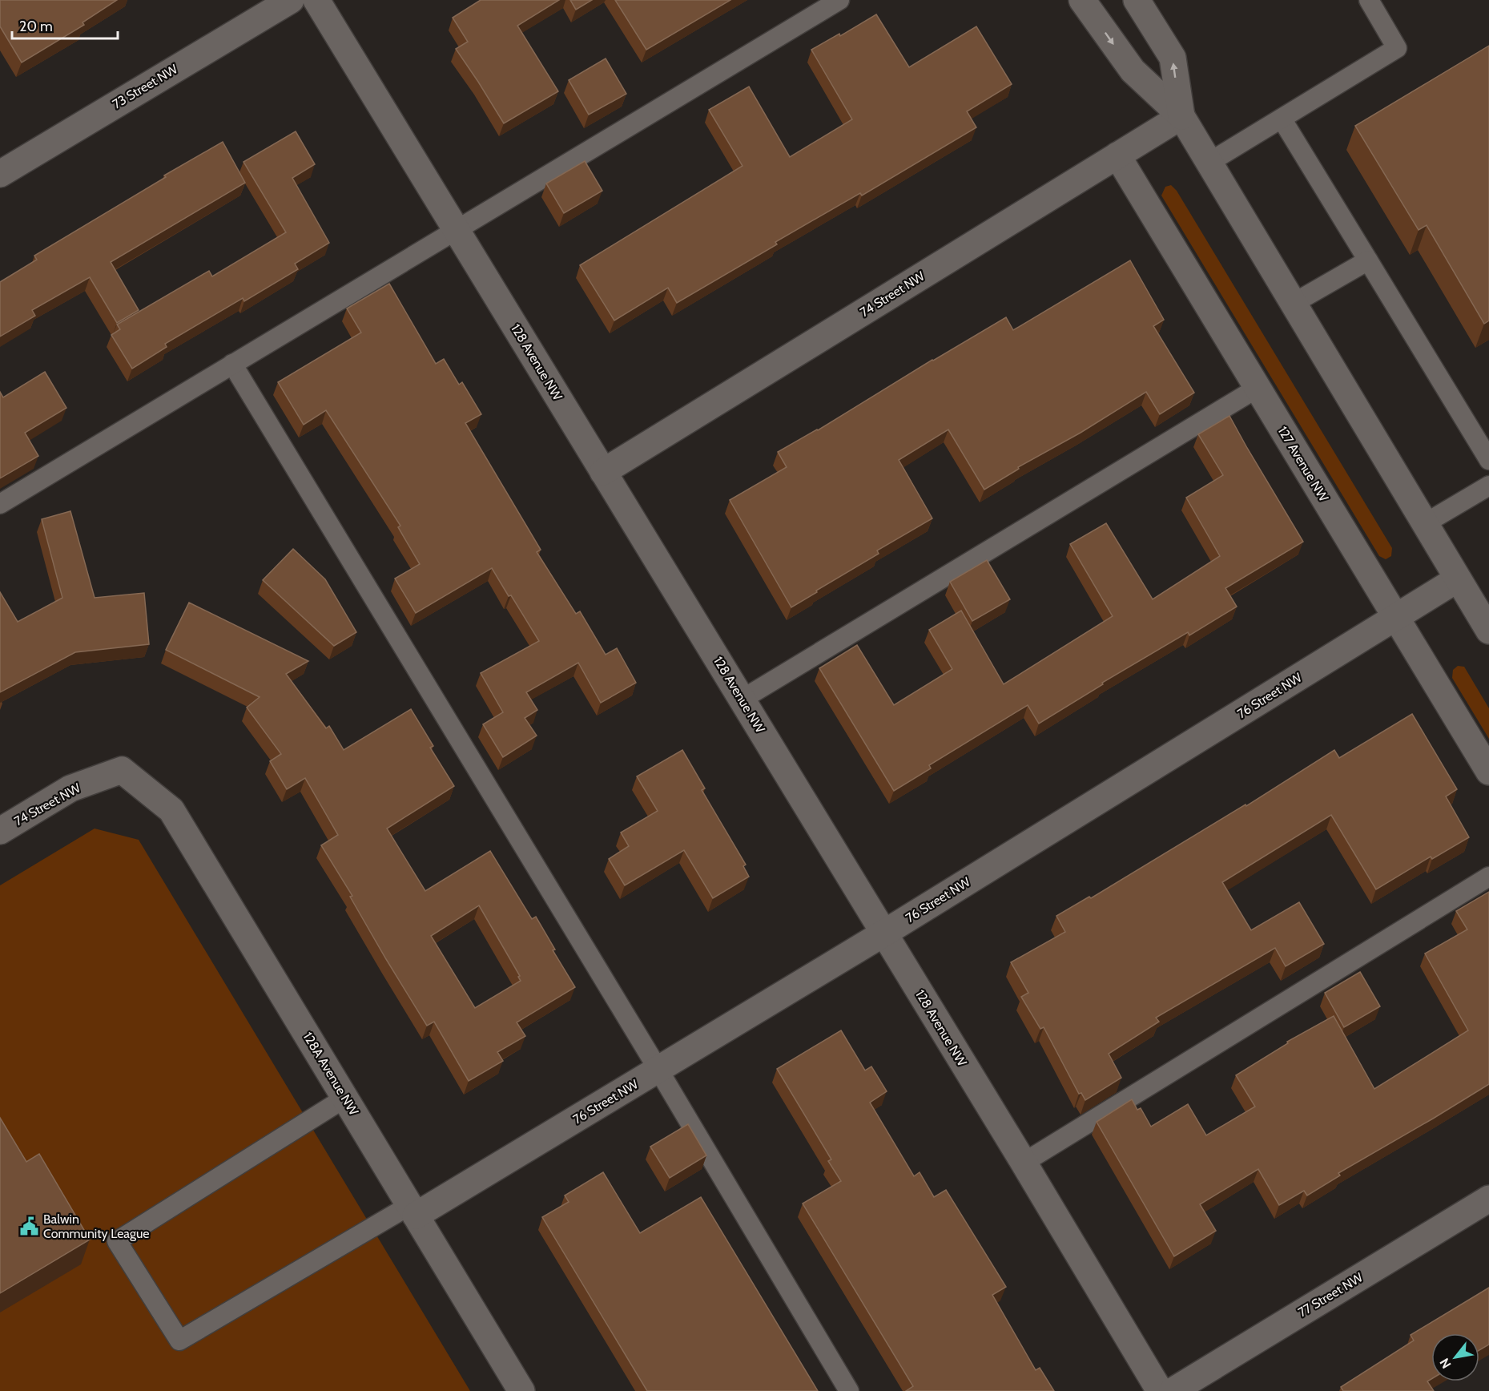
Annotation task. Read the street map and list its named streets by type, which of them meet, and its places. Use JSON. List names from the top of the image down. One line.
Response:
{"streets":{"street":["73 Street NW","74 Street NW","128 Avenue NW","127 Avenue NW","76 Street NW","128A Avenue NW","77 Street NW"]},"crossings":[["74 Street NW","128 Avenue NW"],["74 Street NW","127 Avenue NW"],["74 Street NW","128A Avenue NW"],["128 Avenue NW","76 Street NW"],["127 Avenue NW","76 Street NW"],["76 Street NW","128A Avenue NW"]],"places":{"public building":["Balwin Community League"]},"scale_bar":"20 m","north":"bottom left"}
